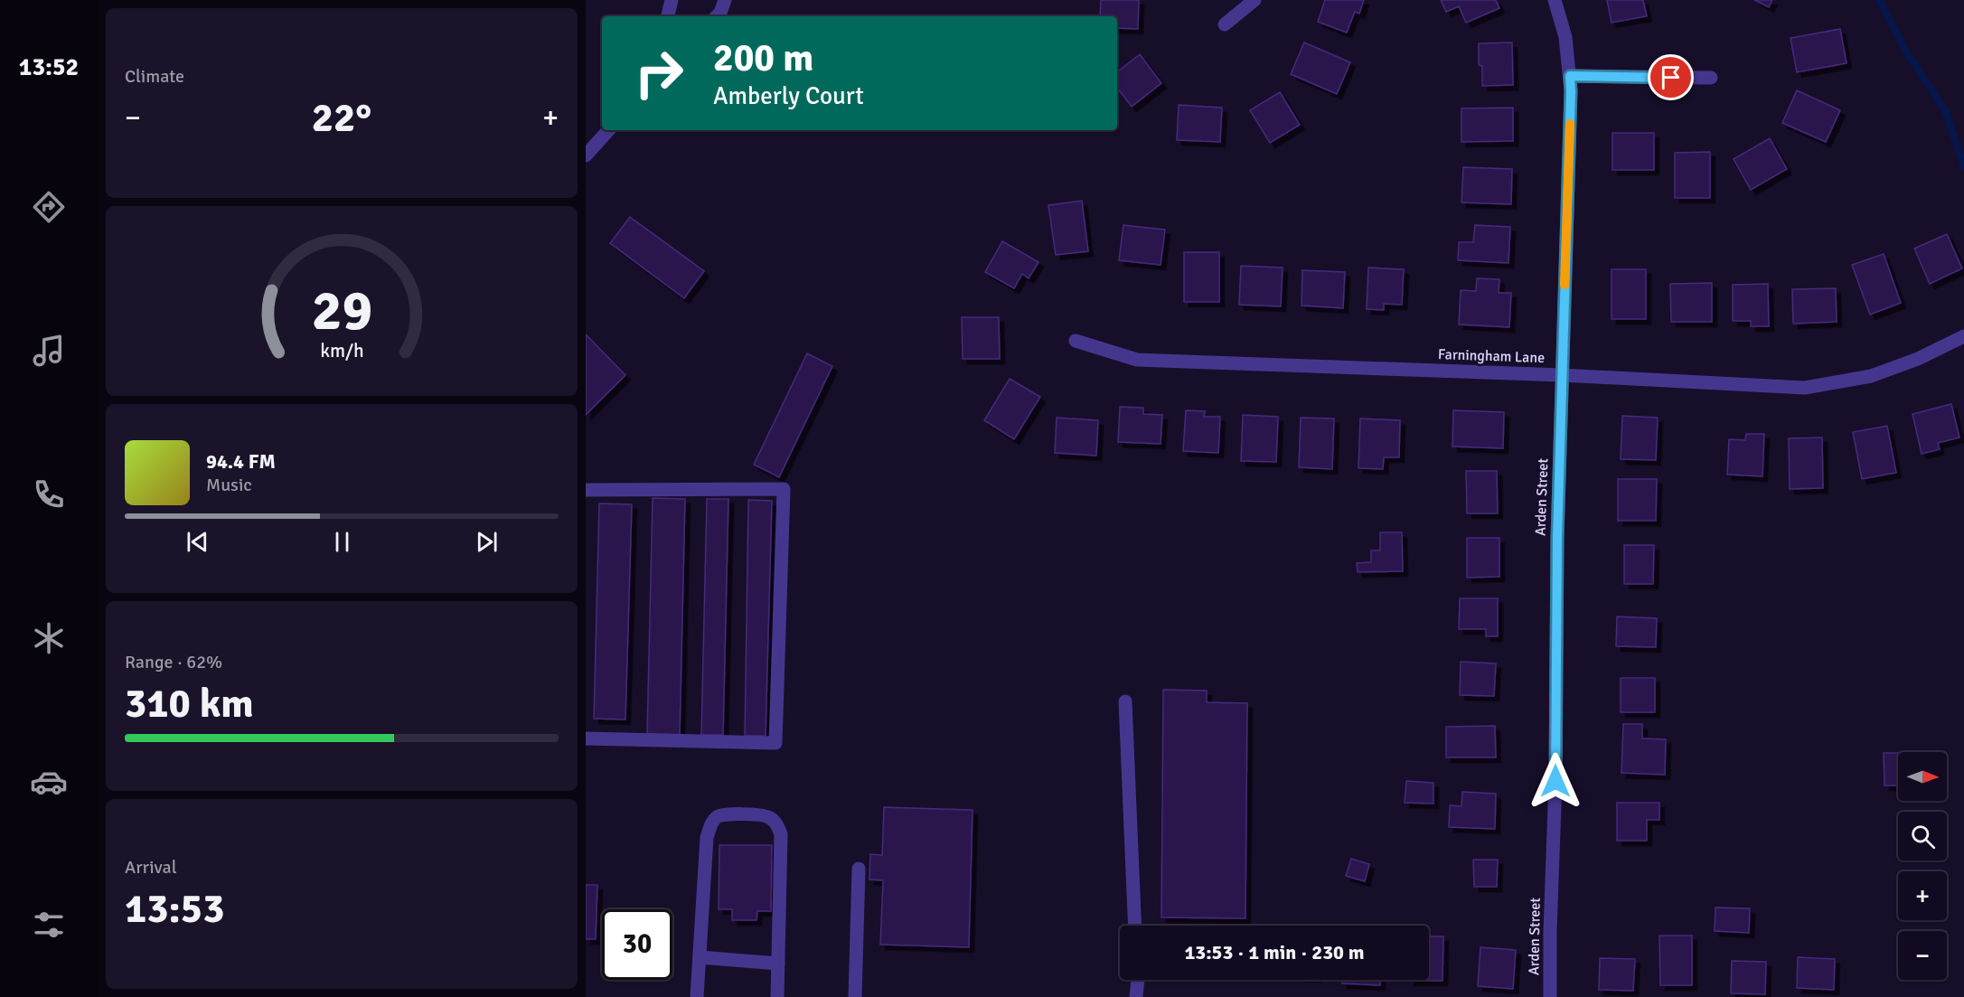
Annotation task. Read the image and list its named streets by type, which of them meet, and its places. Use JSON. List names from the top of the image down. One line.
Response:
{"streets":{"street":["Farningham Lane","Arden Street"]},"crossings":[["Farningham Lane","Arden Street"]],"north":"right","page":{"tabs":"13:52","tile":["Climate",["Range · 62%","310 km"],["Arrival","13:53"]],"turn":["200 m","Amberly Court"],"heat":["−","22°","+"],"song":["94.4 FM","Music"],"map_buttons":["+","−"],"limit":"30","trip":"13:53 · 1 min · 230 m","gauge":["29","km/h"]}}
